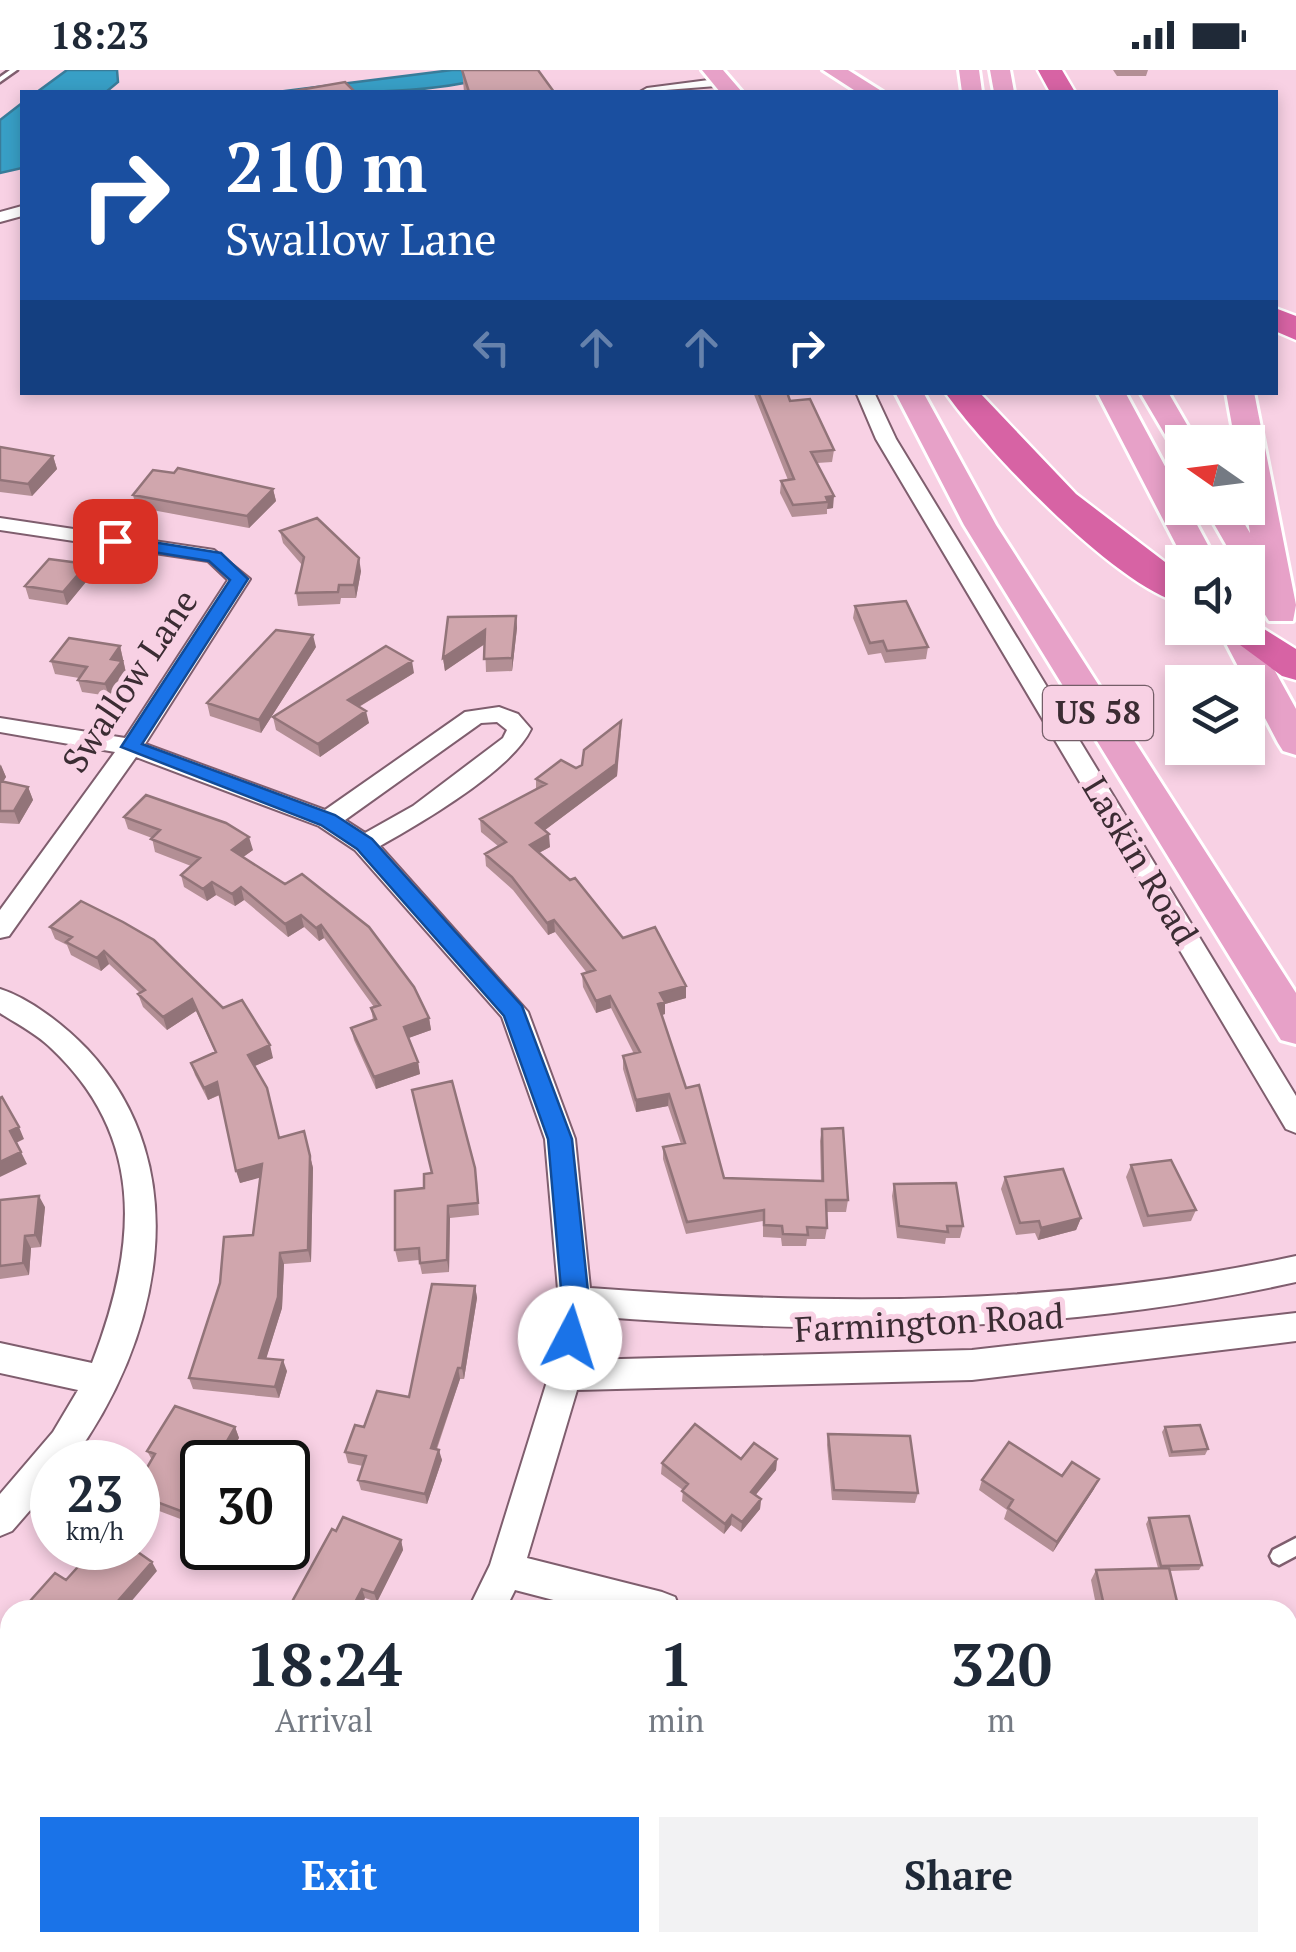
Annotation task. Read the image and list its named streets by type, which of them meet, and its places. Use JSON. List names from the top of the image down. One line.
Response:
{"streets":{"main road":["US 58","Laskin Road"],"street":["Swallow Lane","Farmington Road"]},"north":"left","page":{"status":"18:23","turn":["210 m","Swallow Lane"],"speed":"23 km/h","limit":"30","eta":["18:24","Arrival","1","min","320","m"],"buttons":["Exit","Share"]}}
